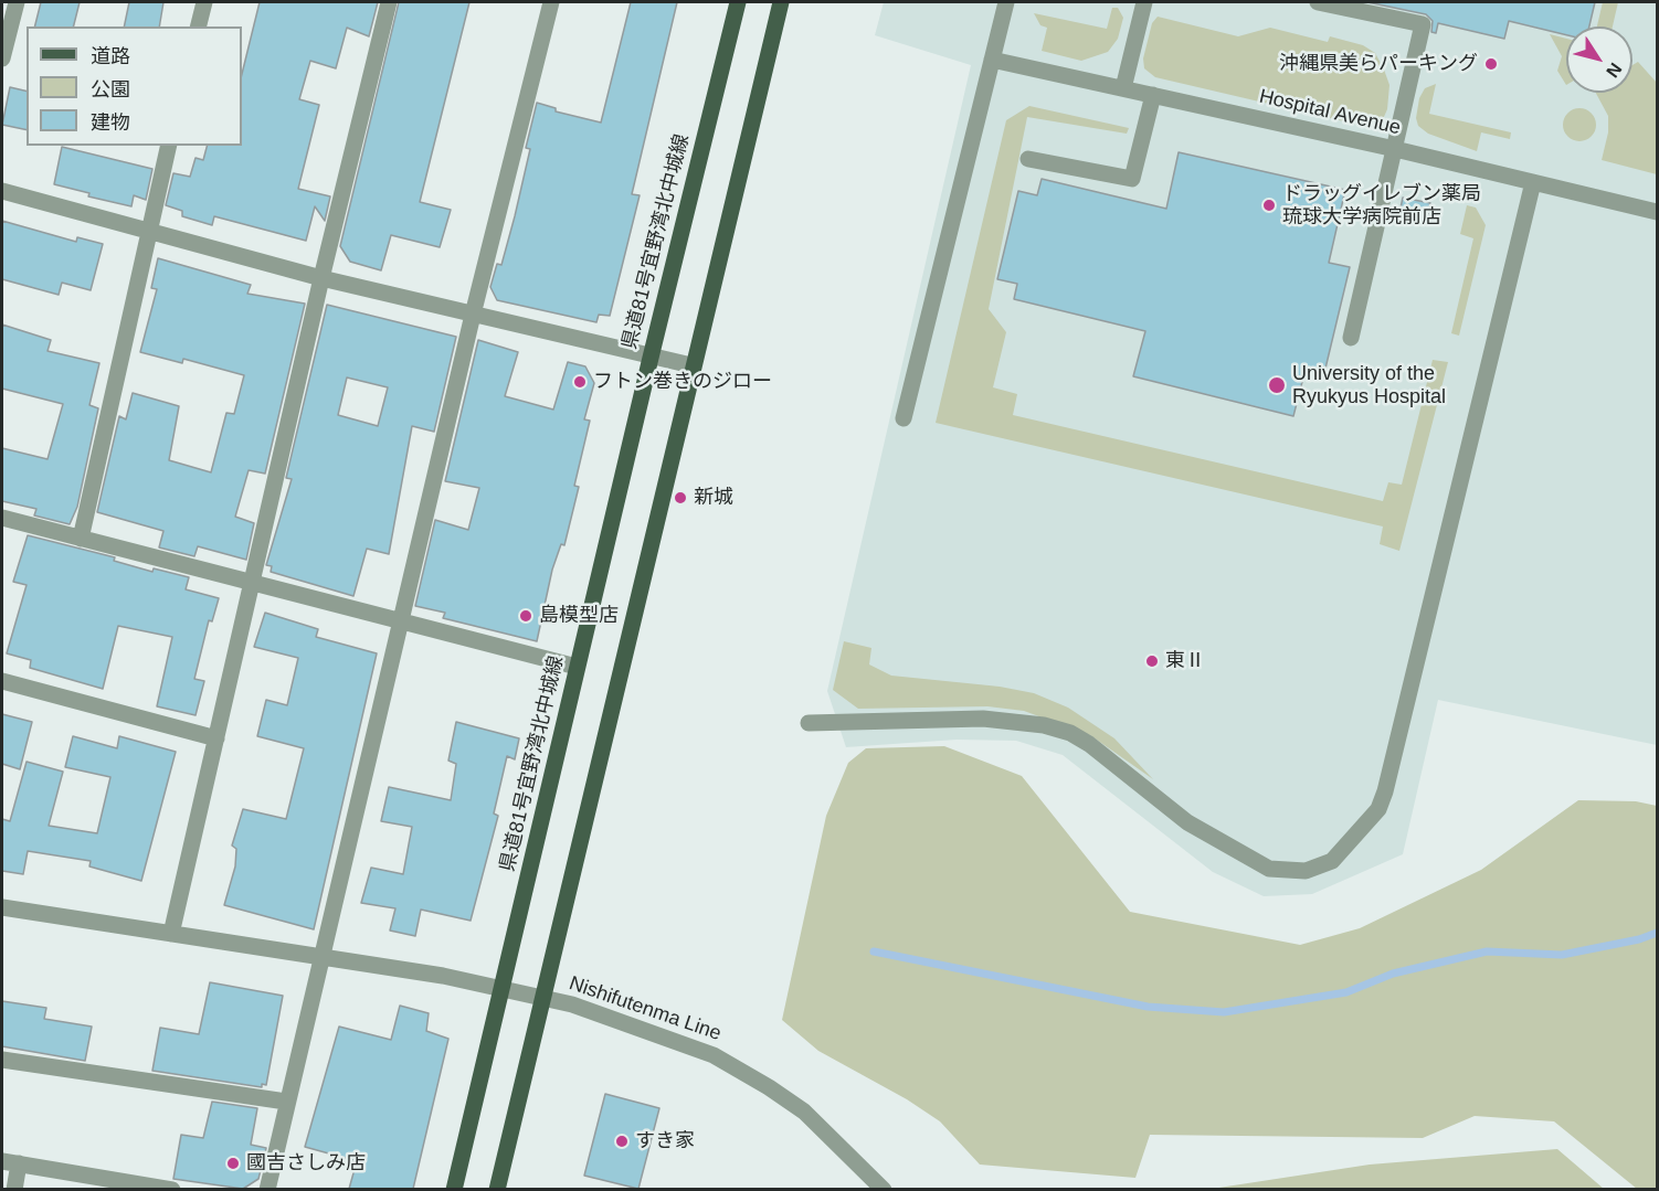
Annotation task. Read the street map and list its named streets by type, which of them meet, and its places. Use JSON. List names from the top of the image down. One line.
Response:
{"streets":{"main road":["県道81号宜野湾北中城線"],"street":["Hospital Avenue","Nishifutenma Line"]},"crossings":[["県道81号宜野湾北中城線","Nishifutenma Line"]],"places":["沖縄県美らパーキング","ドラッグイレブン薬局 琉球大学病院前店","フトン巻きのジロー","University of the Ryukyus Hospital","新城","島模型店","東Ⅱ","すき家","國吉さしみ店"],"legend":["道路","公園","建物"],"north":"bottom right"}
